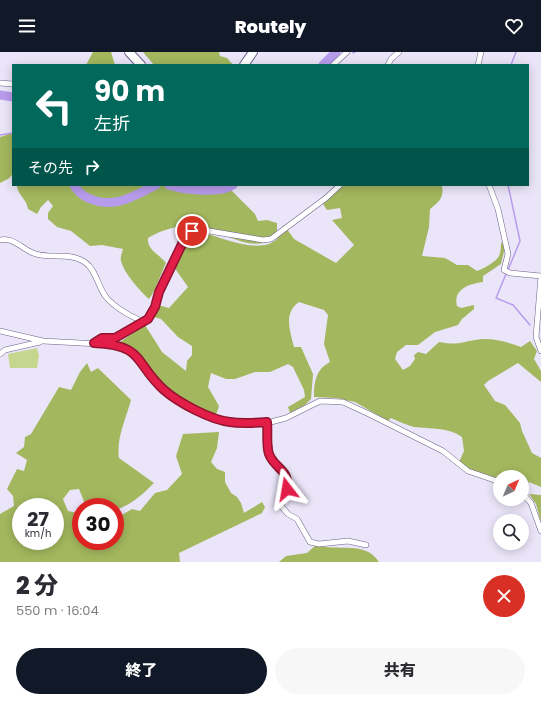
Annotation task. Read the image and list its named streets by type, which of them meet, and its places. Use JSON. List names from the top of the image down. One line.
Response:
{"north":"top right","page":{"header":"Routely","turn":["90 m","左折"],"then":"その先","speed":"27 km/h","limit":"30","heading":["2 分","550 m · 16:04"],"buttons":["終了","共有"]}}
